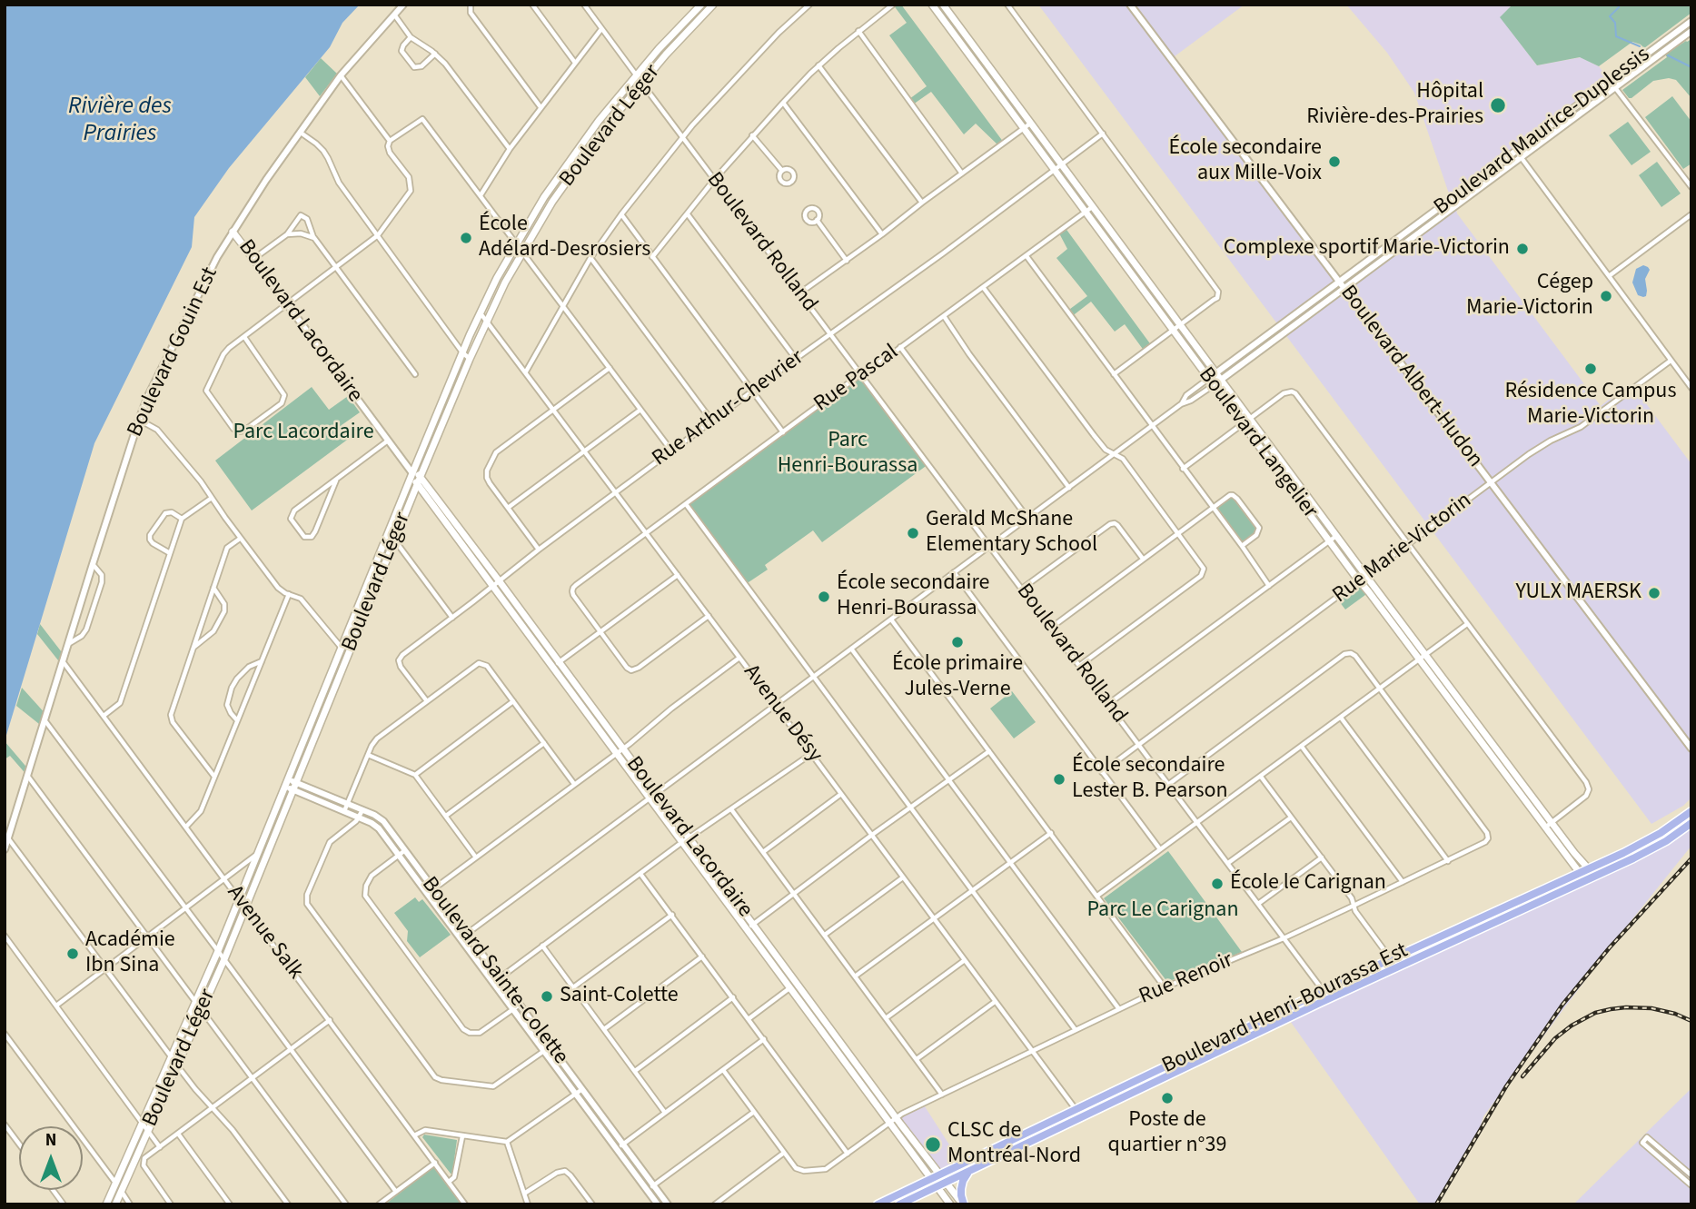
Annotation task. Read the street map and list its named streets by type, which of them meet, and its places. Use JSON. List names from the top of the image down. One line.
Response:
{"streets":{"main road":["Boulevard Léger","Boulevard Lacordaire","Boulevard Langelier","Boulevard Henri-Bourassa Est"],"street":["Boulevard Maurice-Duplessis","Boulevard Rolland","Boulevard Gouin Est","Boulevard Albert-Hudon","Rue Pascal","Rue Arthur-Chevrier","Rue Marie-Victorin","Avenue Désy","Avenue Salk","Boulevard Sainte-Colette","Rue Renoir"]},"crossings":[["Boulevard Léger","Boulevard Rolland"],["Boulevard Léger","Boulevard Lacordaire"],["Boulevard Léger","Avenue Désy"],["Boulevard Léger","Avenue Salk"],["Boulevard Léger","Boulevard Sainte-Colette"],["Boulevard Maurice-Duplessis","Boulevard Rolland"],["Boulevard Maurice-Duplessis","Boulevard Lacordaire"],["Boulevard Maurice-Duplessis","Boulevard Albert-Hudon"],["Boulevard Maurice-Duplessis","Boulevard Langelier"],["Boulevard Maurice-Duplessis","Avenue Désy"],["Boulevard Maurice-Duplessis","Boulevard Sainte-Colette"],["Boulevard Rolland","Rue Pascal"],["Boulevard Rolland","Rue Arthur-Chevrier"],["Boulevard Rolland","Rue Marie-Victorin"],["Boulevard Rolland","Rue Renoir"],["Boulevard Rolland","Boulevard Henri-Bourassa Est"],["Boulevard Lacordaire","Boulevard Gouin Est"],["Boulevard Lacordaire","Rue Arthur-Chevrier"],["Boulevard Lacordaire","Rue Renoir"],["Boulevard Lacordaire","Boulevard Henri-Bourassa Est"],["Boulevard Gouin Est","Avenue Salk"],["Boulevard Albert-Hudon","Rue Marie-Victorin"],["Rue Pascal","Boulevard Langelier"],["Rue Pascal","Avenue Désy"],["Rue Arthur-Chevrier","Boulevard Langelier"],["Rue Arthur-Chevrier","Avenue Désy"],["Boulevard Langelier","Rue Marie-Victorin"],["Boulevard Langelier","Boulevard Henri-Bourassa Est"],["Avenue Désy","Rue Renoir"],["Avenue Désy","Boulevard Henri-Bourassa Est"]],"water":["Rivière des Prairies"],"parks":["Parc Lacordaire","Parc Henri-Bourassa","Parc Le Carignan"],"places":["Hôpital Rivière-des-Prairies","École secondaire aux Mille-Voix","École Adélard-Desrosiers","Complexe sportif Marie-Victorin","Cégep Marie-Victorin","Résidence Campus Marie-Victorin","Gerald McShane Elementary School","YULX MAERSK","École secondaire Henri-Bourassa","École primaire Jules-Verne","École secondaire Lester B. Pearson","École le Carignan","Académie Ibn Sina","Saint-Colette","Poste de quartier n°39","CLSC de Montréal-Nord"],"north":"top"}
